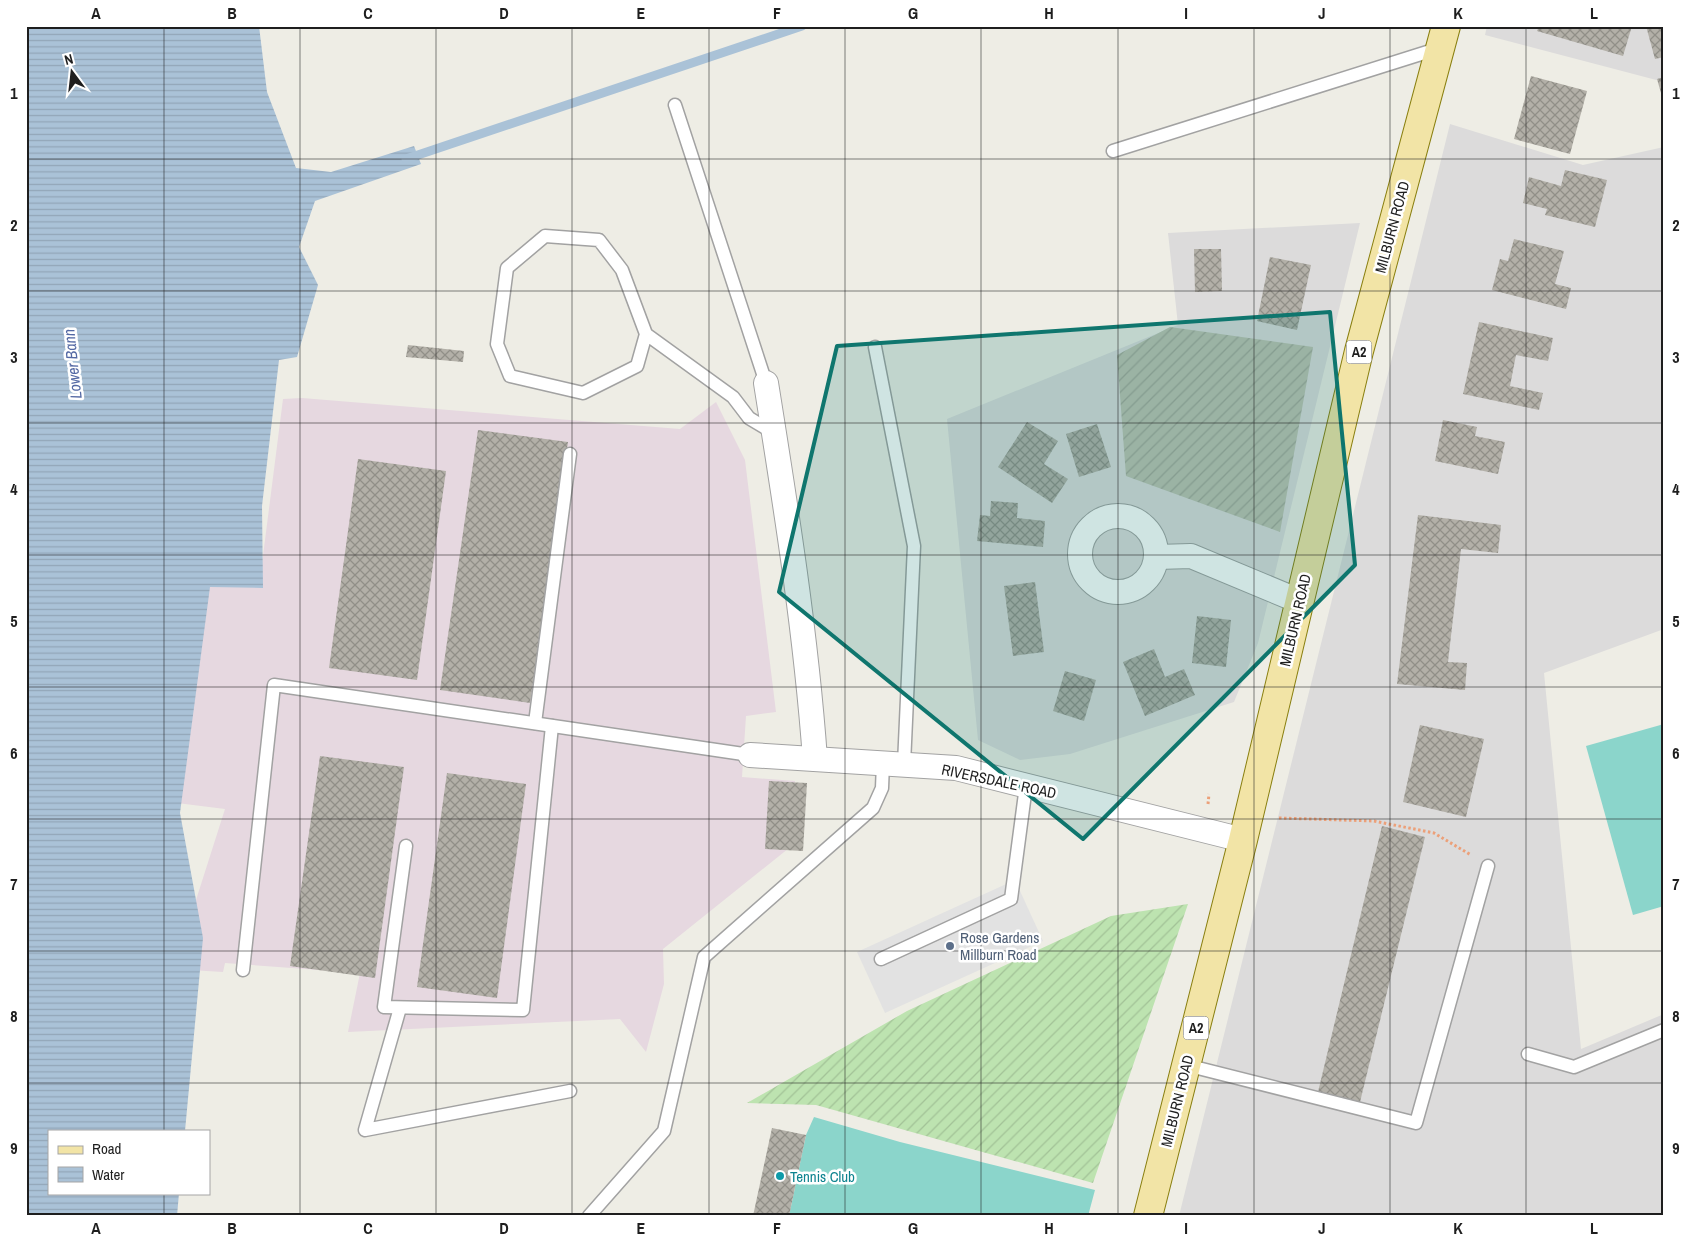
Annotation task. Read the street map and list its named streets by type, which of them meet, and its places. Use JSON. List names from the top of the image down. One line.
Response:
{"streets":{"main road":["MILBURN ROAD","A2"],"street":["RIVERSDALE ROAD"]},"crossings":[["MILBURN ROAD","RIVERSDALE ROAD"]],"water":["Lower Bann"],"places":["Rose Gardens Millburn Road","Tennis Club"],"legend":["Road","Water"],"north":"top","grid":{"columns":["A","B","C","D","E","F","G","H","I","J","K","L"],"rows":["1","2","3","4","5","6","7","8","9"]}}
